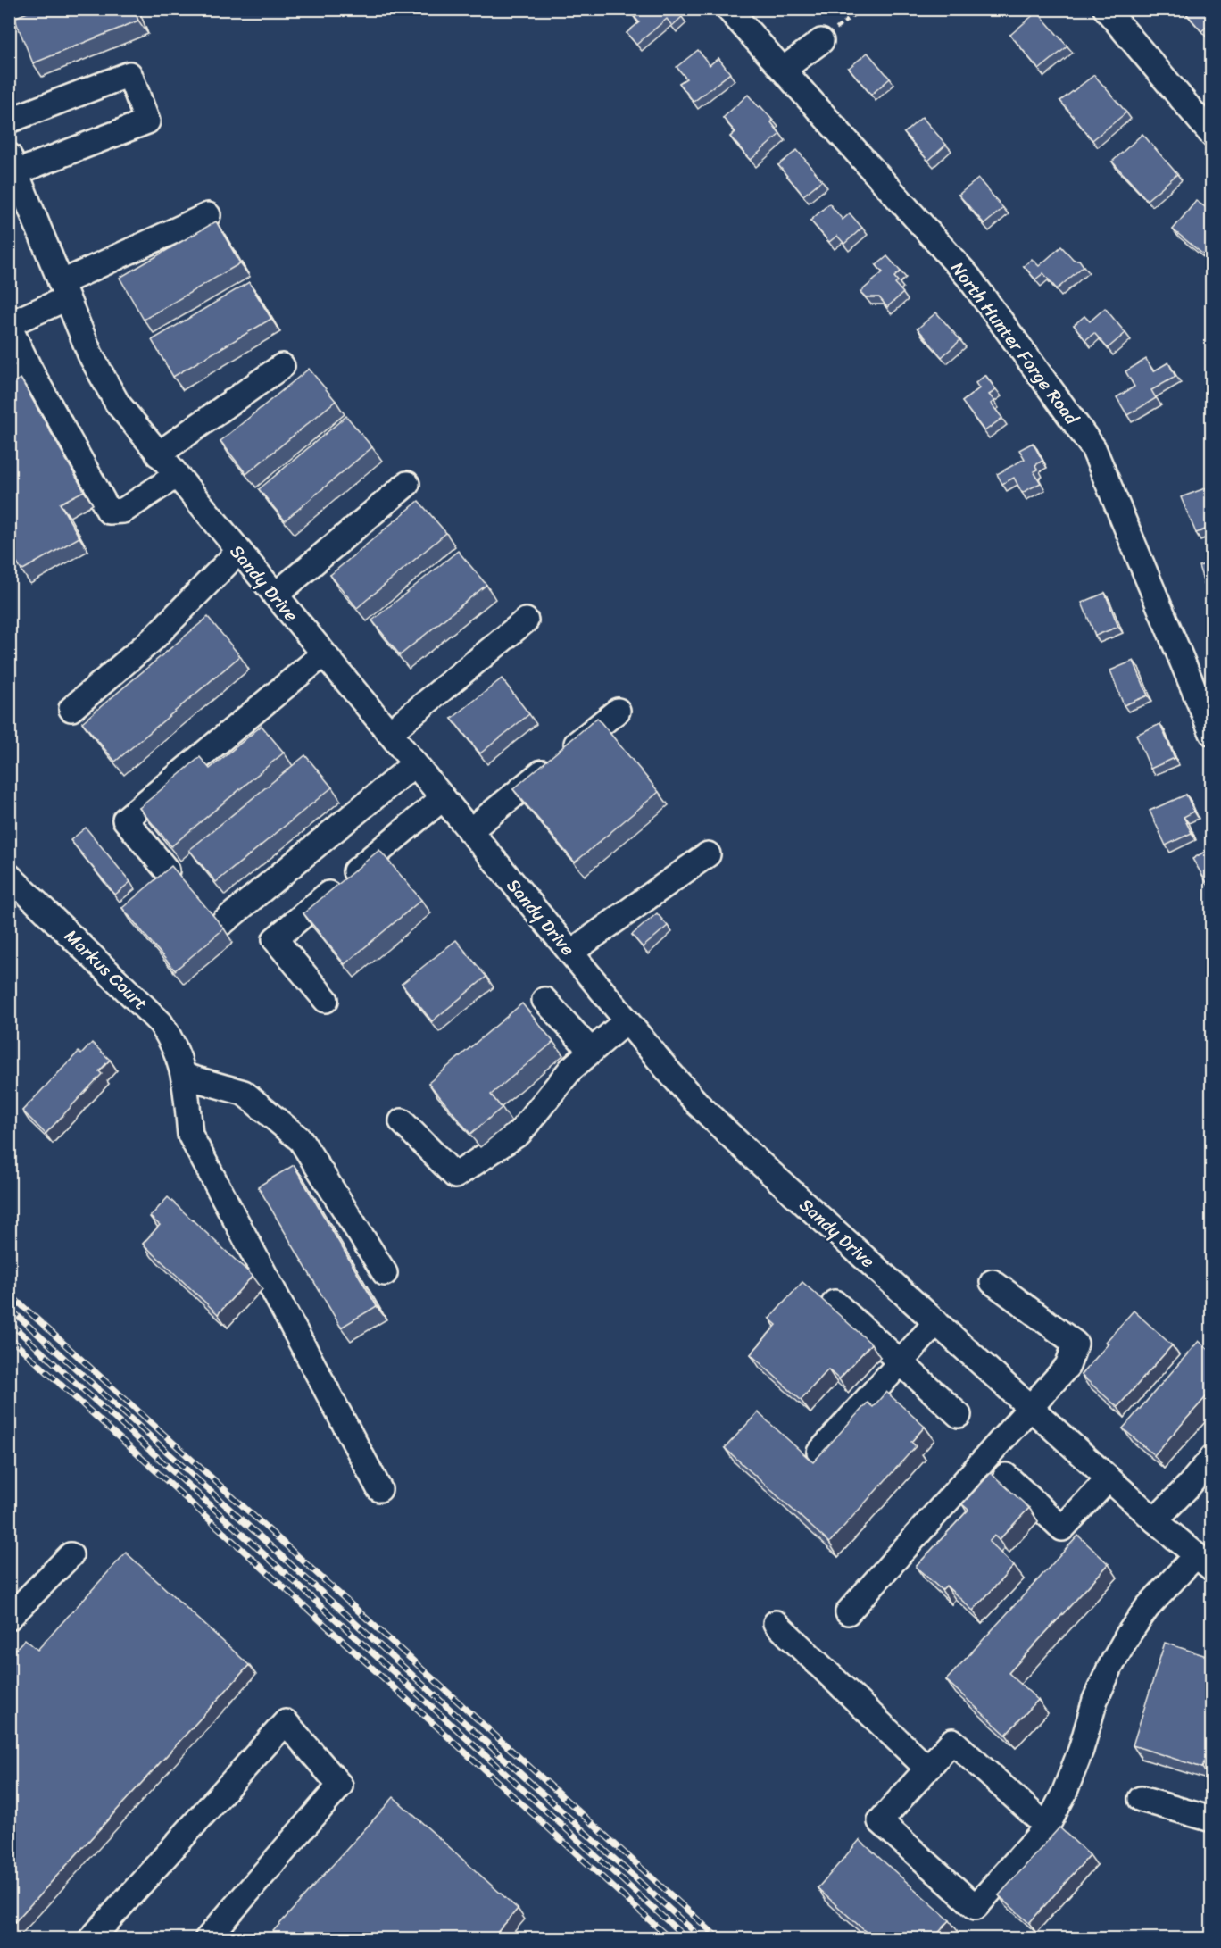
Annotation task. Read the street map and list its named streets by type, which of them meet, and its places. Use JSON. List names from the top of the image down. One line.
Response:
{"streets":{"street":["North Hunter Forge Road","Sandy Drive","Markus Court"]}}
